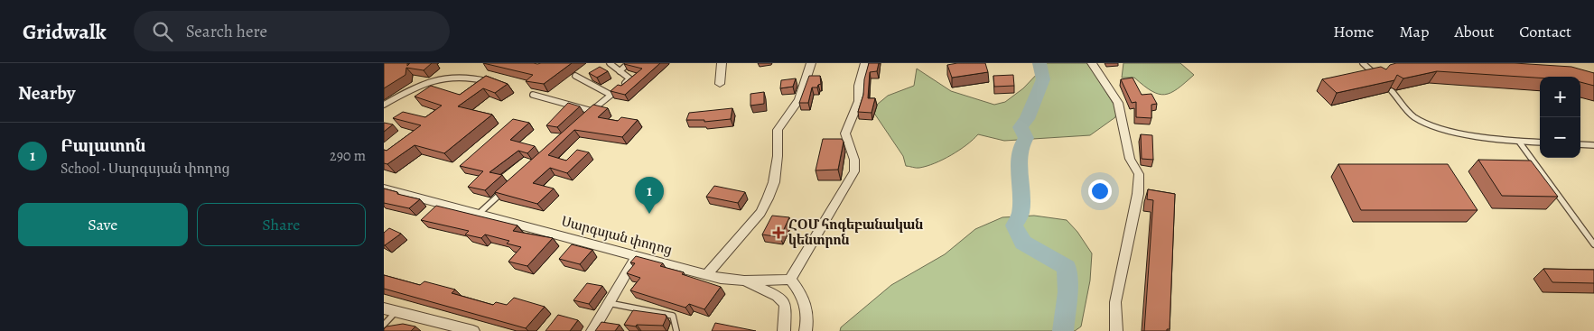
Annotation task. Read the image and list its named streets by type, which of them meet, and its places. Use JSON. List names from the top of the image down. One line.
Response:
{"streets":{"street":["Սարգսյան փողոց"]},"places":{"health":["ՀՕՄ հոգեբանական կենտրոն"]},"page":{"header":"Gridwalk","search":"Search here","nav":["Home","Map","About","Contact"],"heading":"Nearby","map_buttons":["+","−"],"list":[{"mark":"1","name":"Բալատոն","note":"School · Սարգսյան փողոց","value":"290 m"}],"pins":"1","buttons":["Save","Share"]}}
